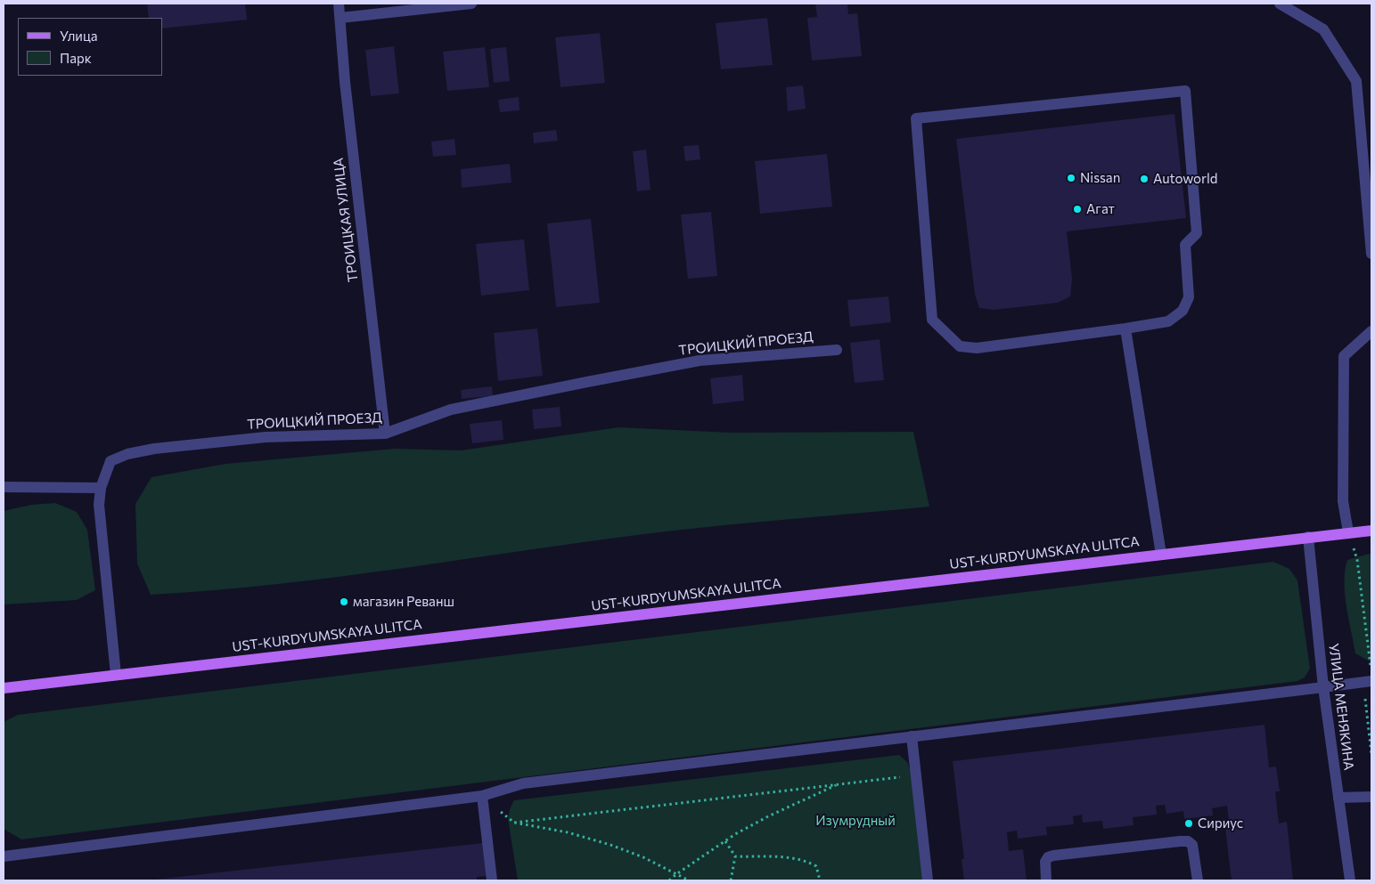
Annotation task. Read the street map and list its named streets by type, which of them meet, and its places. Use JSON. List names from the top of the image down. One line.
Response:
{"streets":{"main road":["UST-KURDYUMSKAYA ULITCA"],"street":["ТРОИЦКАЯ УЛИЦА","ТРОИЦКИЙ ПРОЕЗД","УЛИЦА МЕНЯКИНА"]},"crossings":[["ТРОИЦКАЯ УЛИЦА","ТРОИЦКИЙ ПРОЕЗД"],["ТРОИЦКИЙ ПРОЕЗД","UST-KURDYUMSKAYA ULITCA"],["UST-KURDYUMSKAYA ULITCA","УЛИЦА МЕНЯКИНА"]],"parks":["Изумрудный"],"places":["Nissan","Autoworld","Агат","магазин Реванш","Сириус"],"legend":["Улица","Парк"]}
